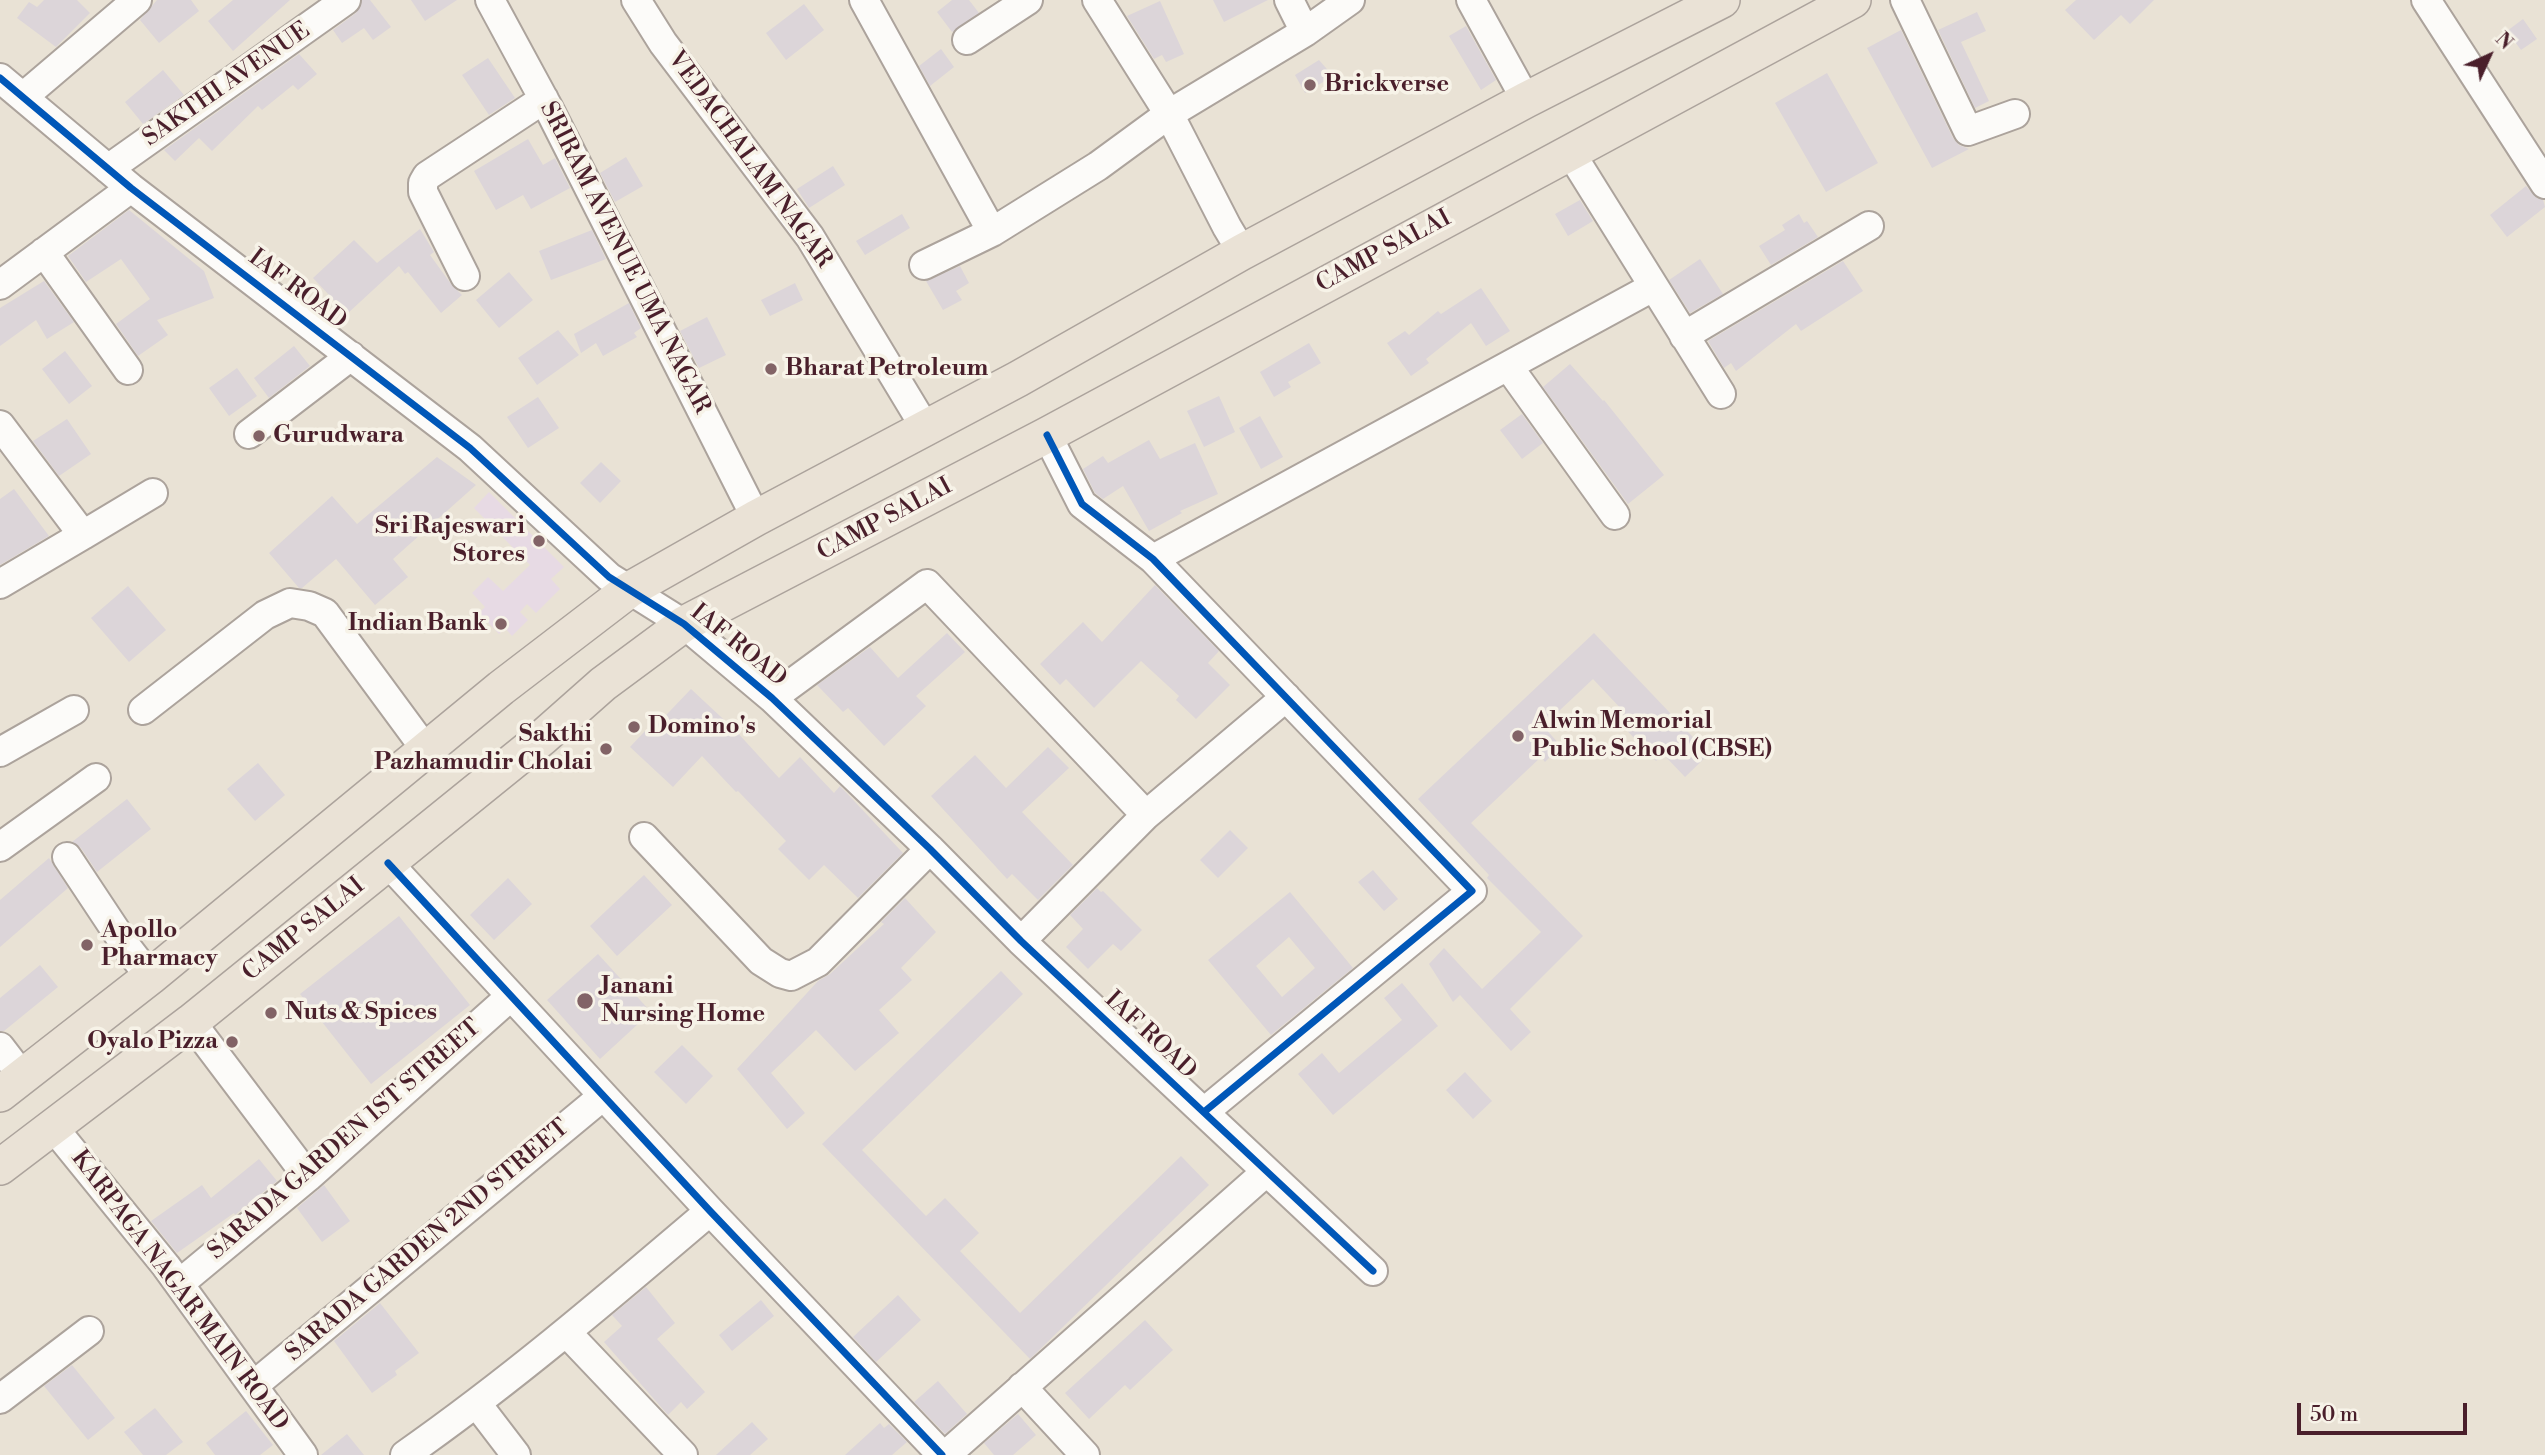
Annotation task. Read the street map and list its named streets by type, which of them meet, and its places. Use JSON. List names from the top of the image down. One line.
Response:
{"streets":{"main road":["CAMP SALAI"],"street":["SAKTHI AVENUE","VEDACHALAM NAGAR","SRIRAM AVENUE UMA NAGAR","IAF ROAD","SARADA GARDEN 1ST STREET","SARADA GARDEN 2ND STREET","KARPAGA NAGAR MAIN ROAD"]},"crossings":[["SAKTHI AVENUE","IAF ROAD"],["CAMP SALAI","IAF ROAD"],["CAMP SALAI","KARPAGA NAGAR MAIN ROAD"],["SARADA GARDEN 1ST STREET","KARPAGA NAGAR MAIN ROAD"],["SARADA GARDEN 2ND STREET","KARPAGA NAGAR MAIN ROAD"]],"places":["Brickverse","Bharat Petroleum","Gurudwara","Sri Rajeswari Stores","Indian Bank","Domino's","Alwin Memorial Public School (CBSE)","Sakthi Pazhamudir Cholai","Apollo Pharmacy","Janani Nursing Home","Nuts & Spices","Oyalo Pizza"],"scale_bar":"50 m","north":"top right"}
